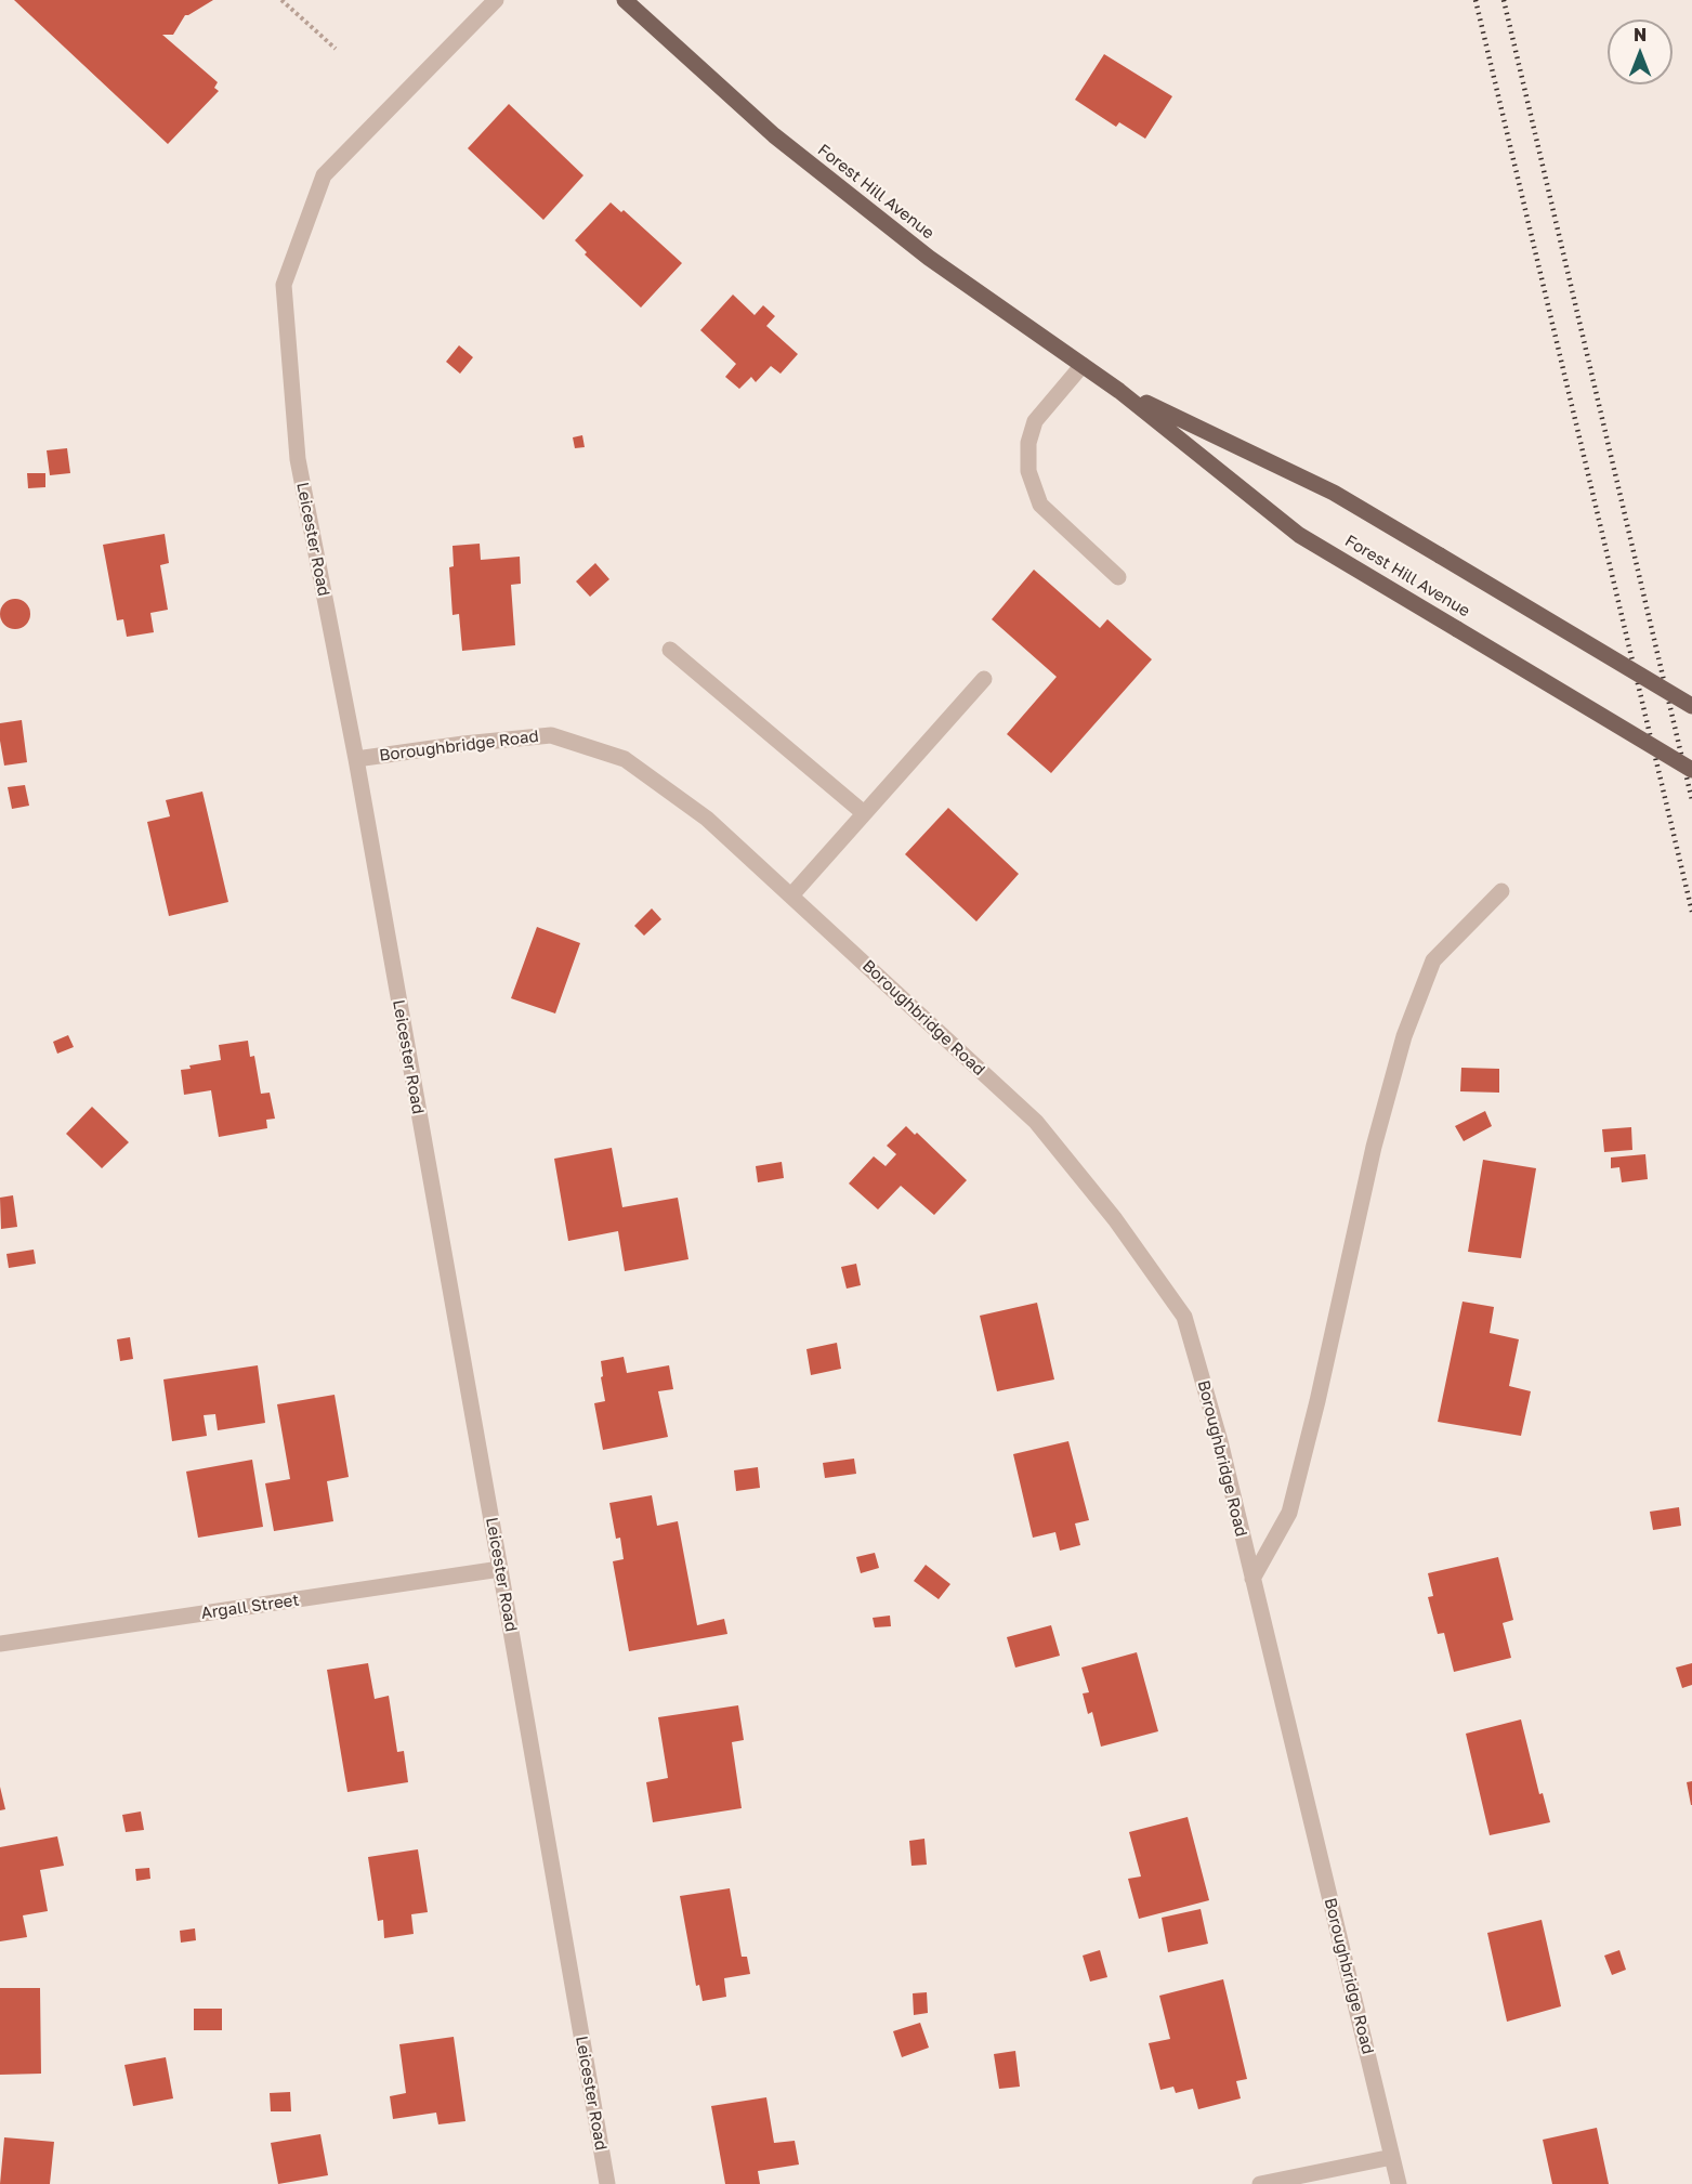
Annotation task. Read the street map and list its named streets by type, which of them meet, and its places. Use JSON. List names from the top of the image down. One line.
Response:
{"streets":{"main road":["Forest Hill Avenue"],"street":["Leicester Road","Boroughbridge Road","Argall Street"]},"crossings":[["Leicester Road","Boroughbridge Road"],["Leicester Road","Argall Street"]],"north":"top"}
